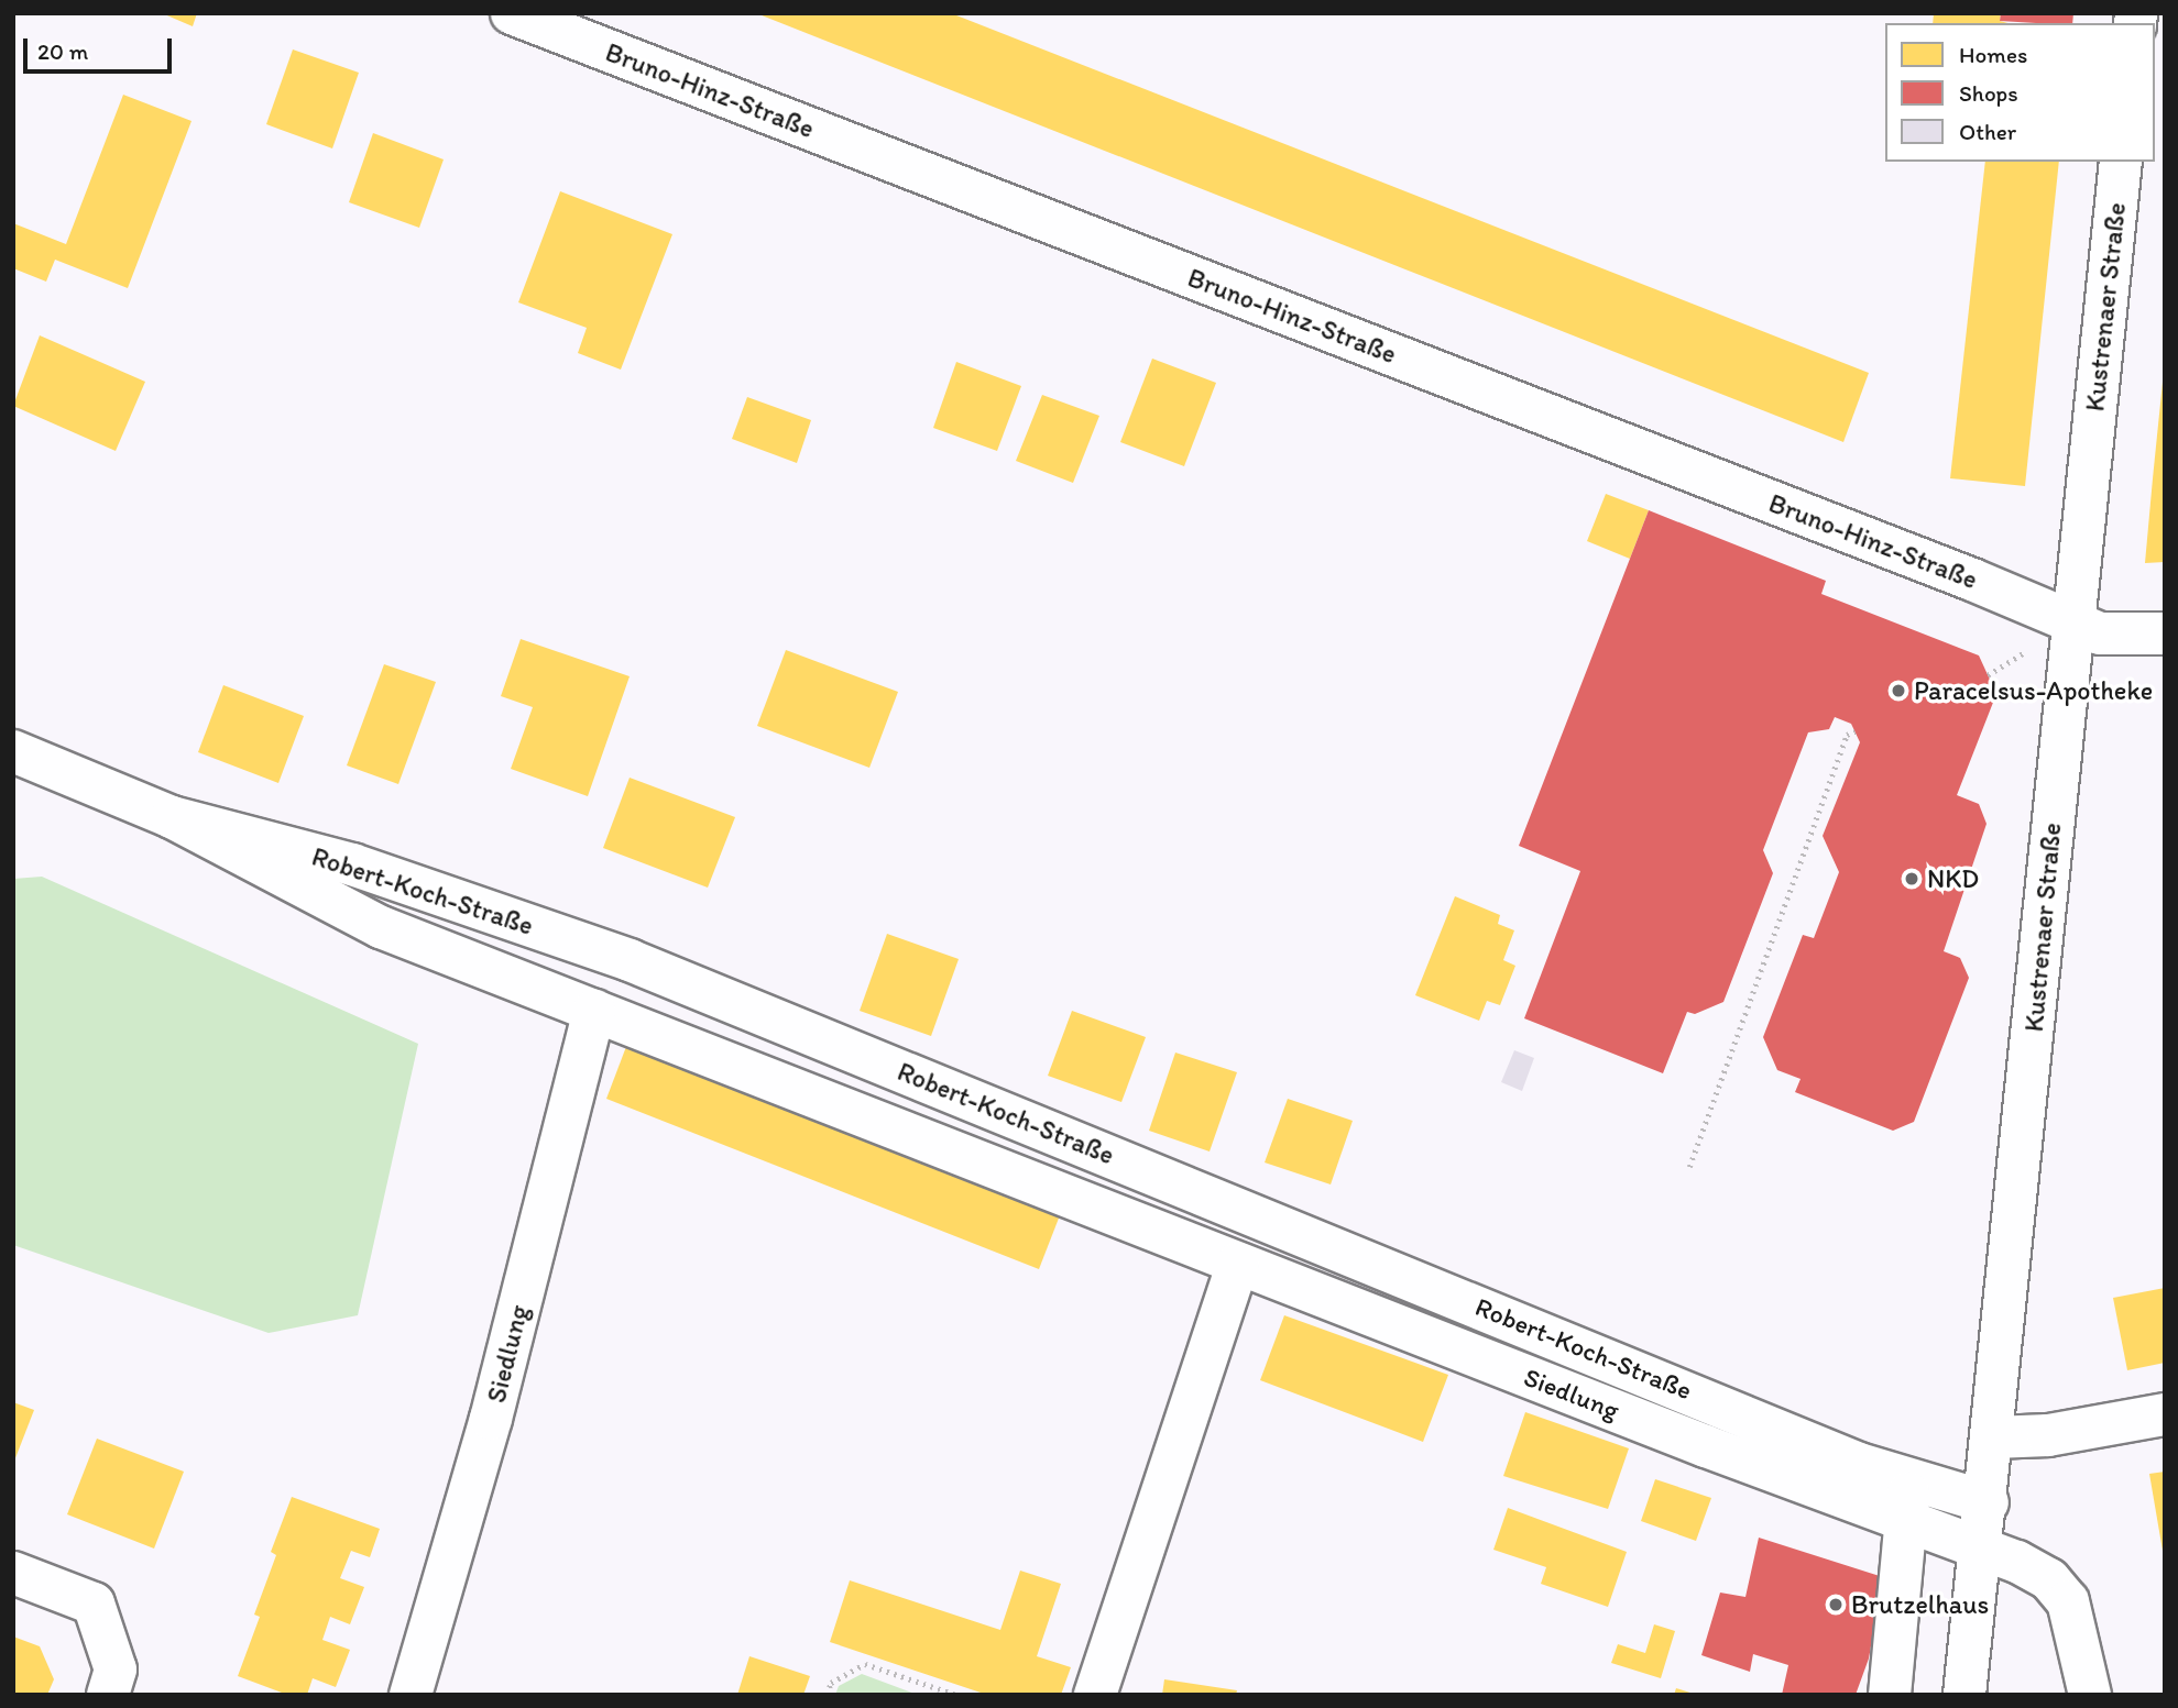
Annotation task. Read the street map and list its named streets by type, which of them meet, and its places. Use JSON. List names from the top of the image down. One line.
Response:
{"streets":{"street":["Bruno-Hinz-Straße","Kustrenaer Straße","Robert-Koch-Straße","Siedlung"]},"crossings":[["Bruno-Hinz-Straße","Kustrenaer Straße"],["Kustrenaer Straße","Siedlung"],["Robert-Koch-Straße","Siedlung"]],"places":["Paracelsus-Apotheke","NKD","Brutzelhaus"],"legend":["Homes","Shops","Other"],"scale_bar":"20 m"}
